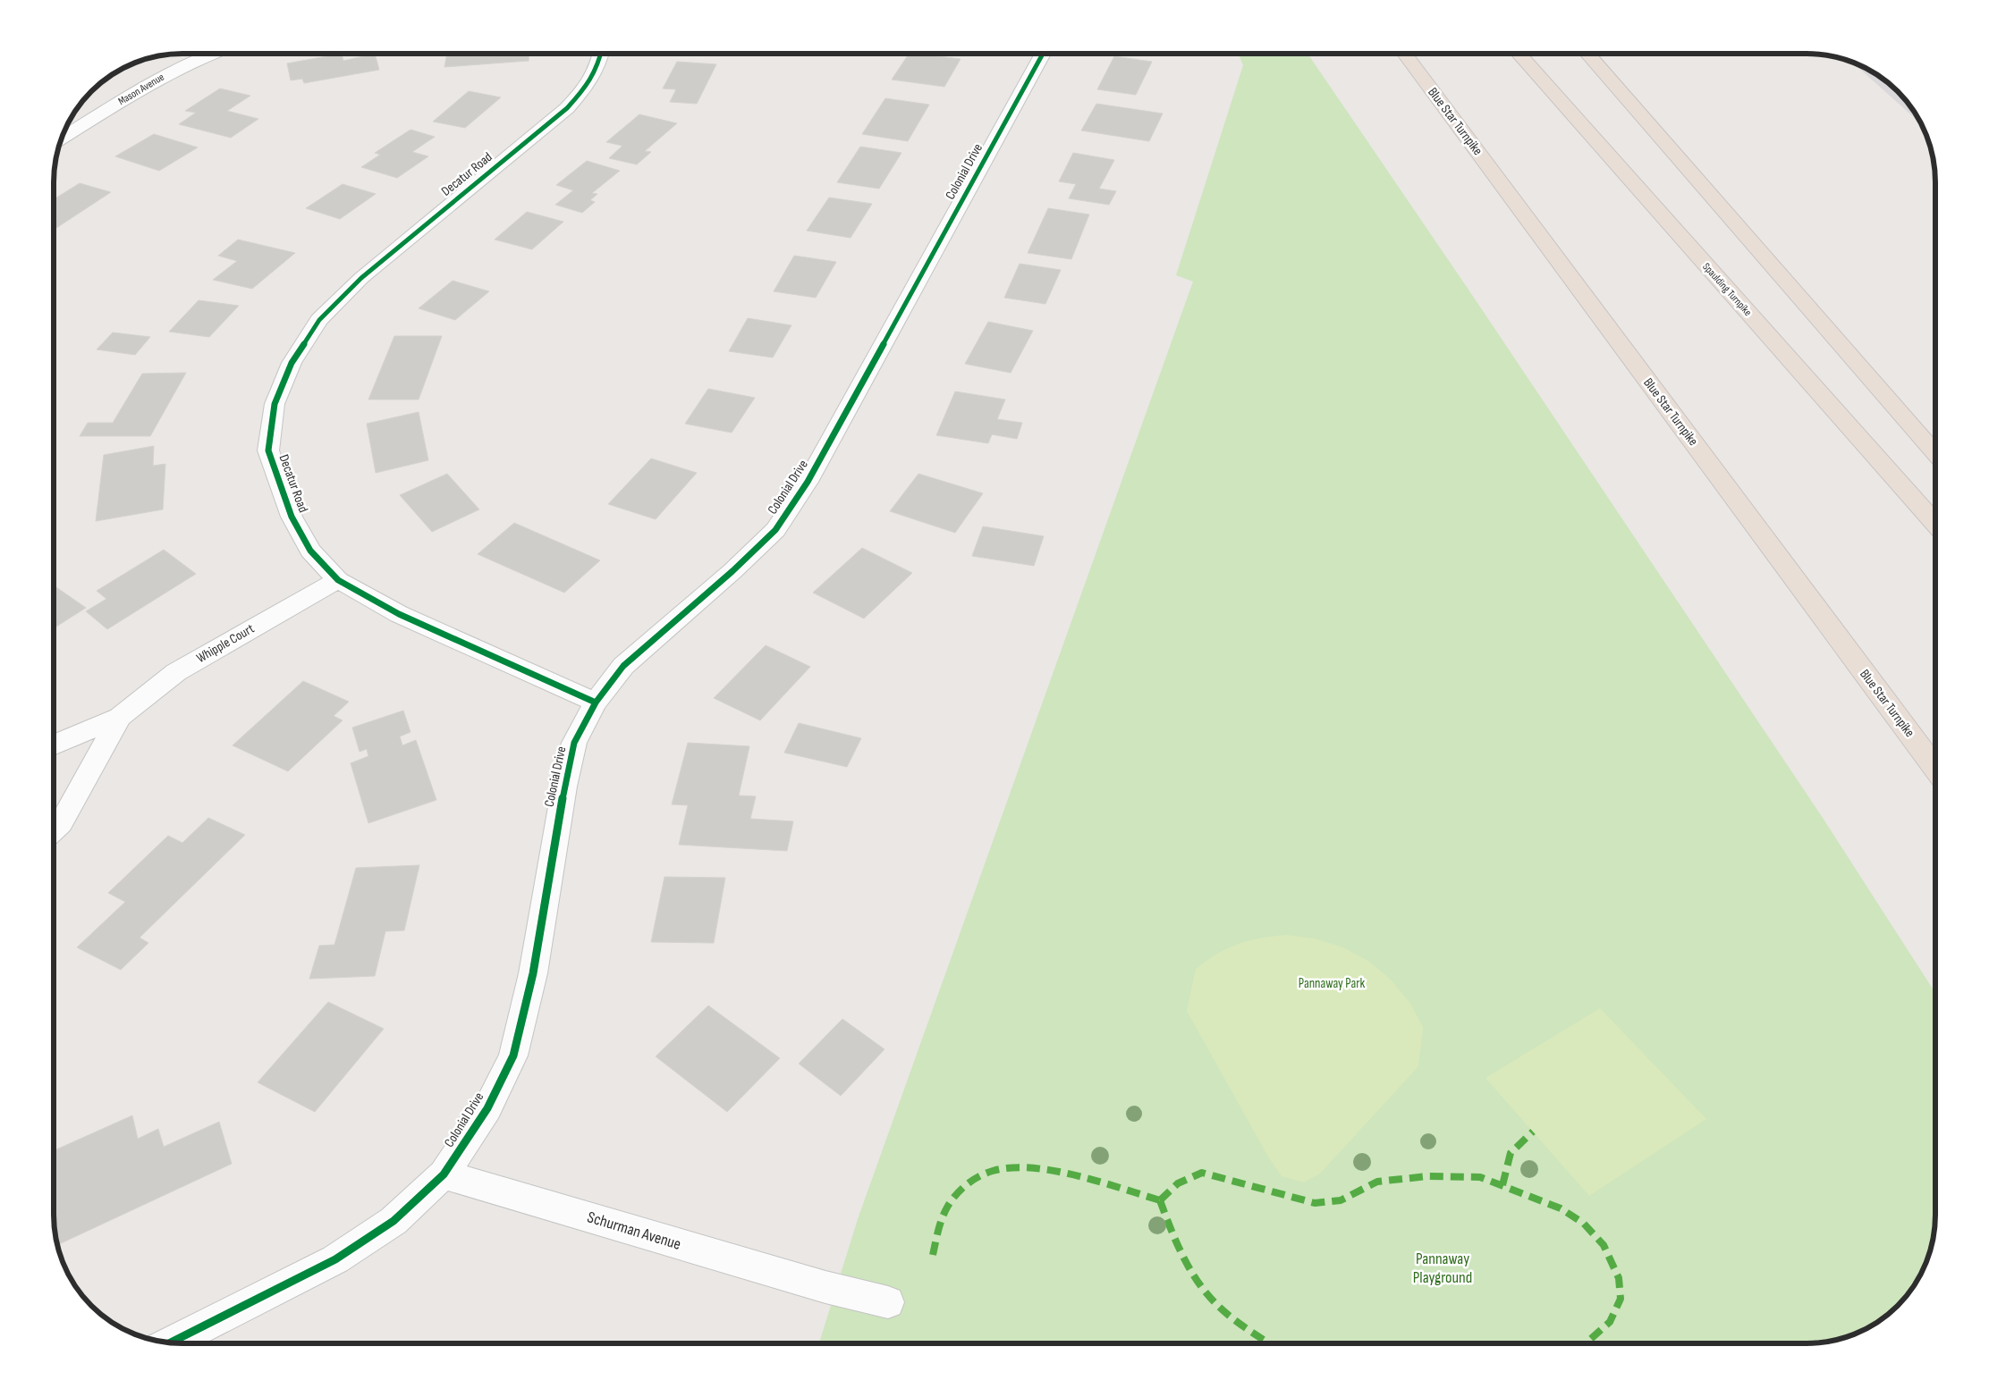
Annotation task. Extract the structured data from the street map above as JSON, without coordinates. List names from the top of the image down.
{
  "streets": {
    "highway": ["Blue Star Turnpike", "Spaulding Turnpike"],
    "street": [
      "Mason Avenue",
      "Colonial Drive",
      "Decatur Road",
      "Whipple Court",
      "Schurman Avenue"
    ]
  },
  "crossings": [
    ["Colonial Drive", "Decatur Road"],
    ["Colonial Drive", "Schurman Avenue"],
    ["Decatur Road", "Whipple Court"]
  ],
  "parks": ["Pannaway Park", "Pannaway Playground"]
}
